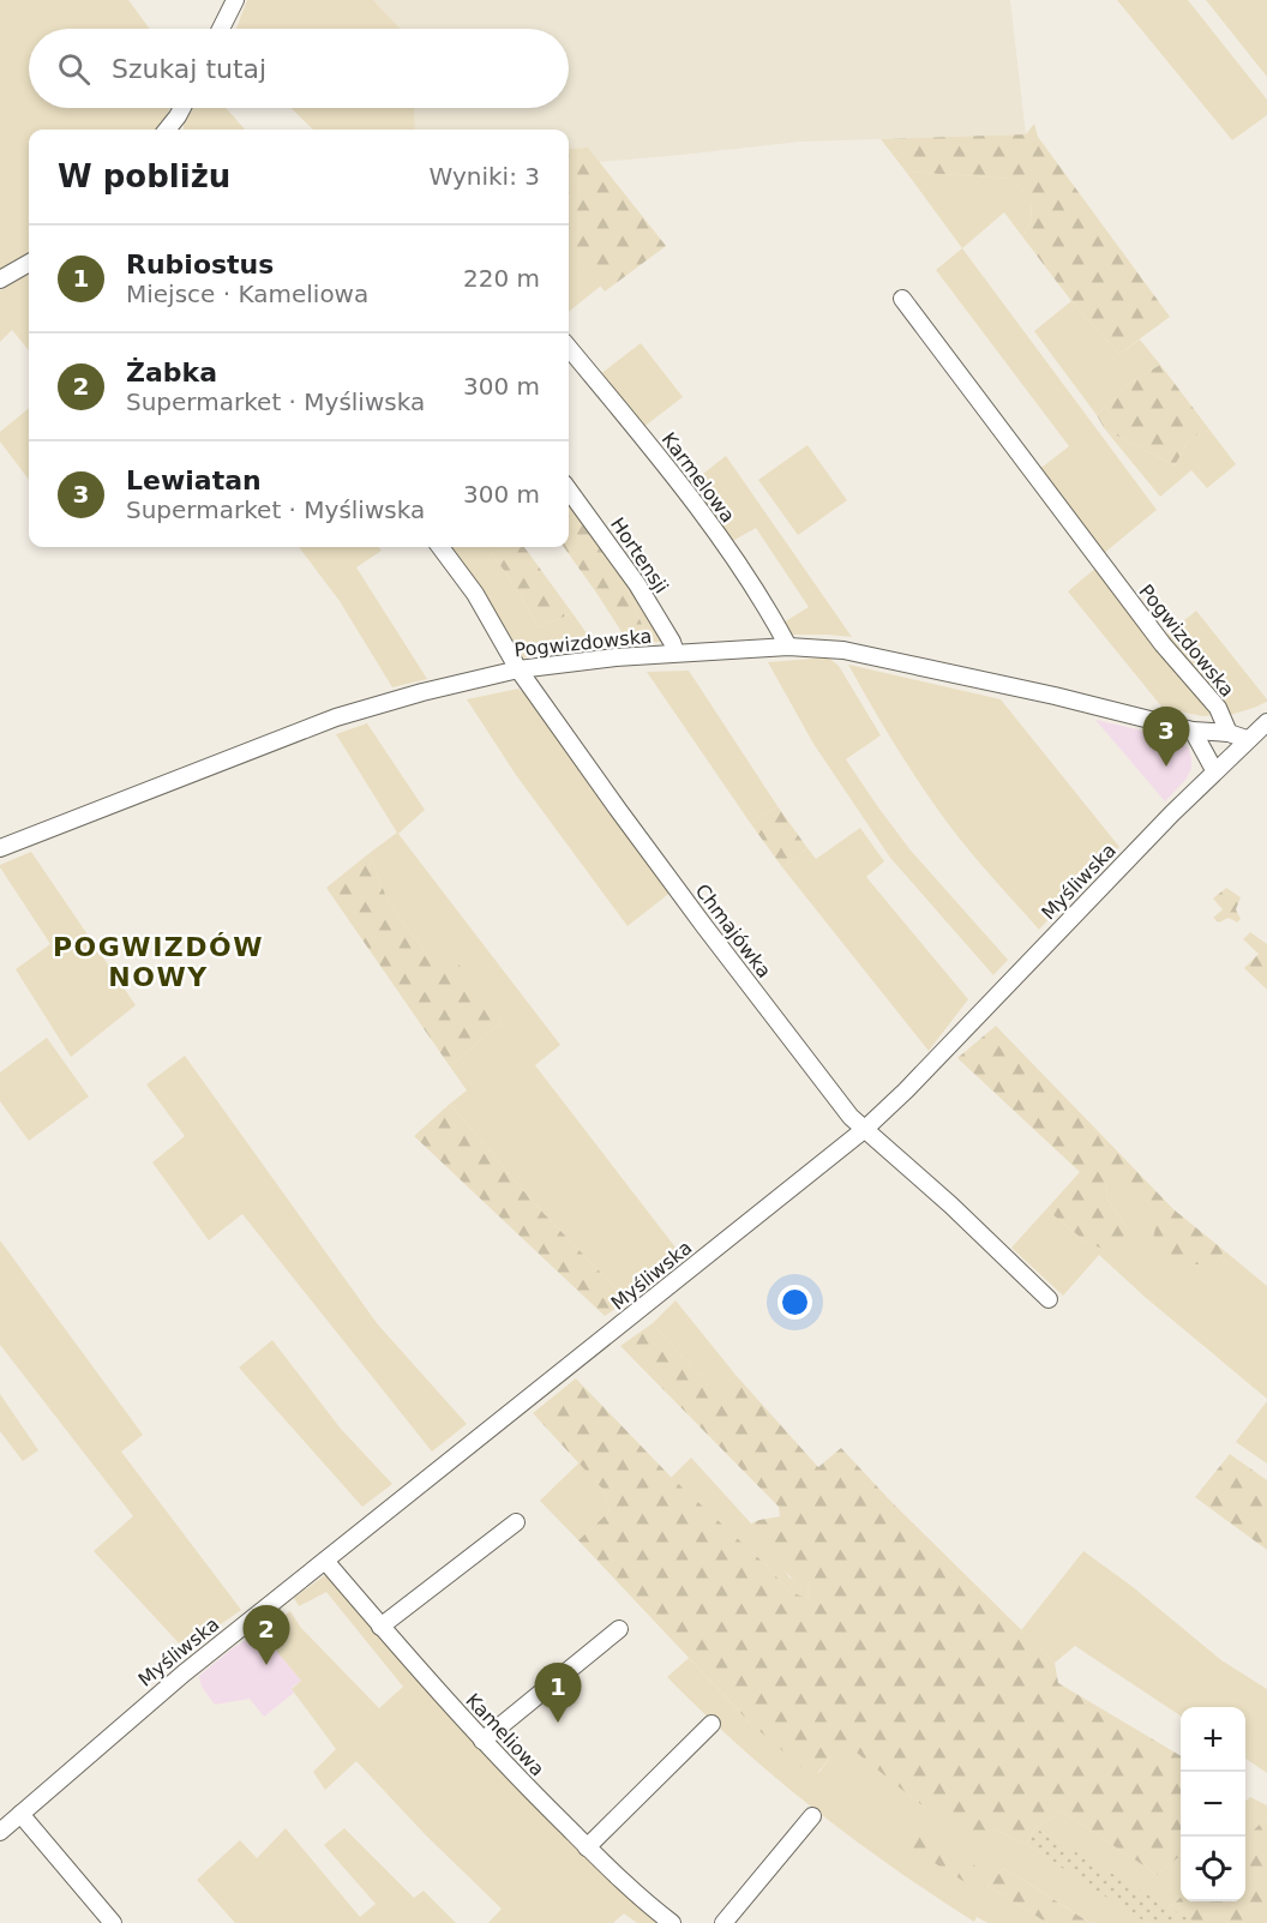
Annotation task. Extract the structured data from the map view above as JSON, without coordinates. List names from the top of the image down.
{
  "streets": {
    "street": [
      "Karmelowa",
      "Hortensji",
      "Pogwizdowska",
      "Myśliwska",
      "Chmajówka",
      "Kameliowa"
    ]
  },
  "crossings": [
    ["Karmelowa", "Pogwizdowska"],
    ["Hortensji", "Pogwizdowska"],
    ["Pogwizdowska", "Myśliwska"],
    ["Pogwizdowska", "Chmajówka"],
    ["Myśliwska", "Chmajówka"],
    ["Myśliwska", "Kameliowa"]
  ],
  "districts": ["POGWIZDÓW NOWY"],
  "page": {
    "search": "Szukaj tutaj",
    "heading": ["W pobliżu", "Wyniki: 3"],
    "list": [
      {
        "mark": "1",
        "name": "Rubiostus",
        "note": "Miejsce · Kameliowa",
        "value": "220 m"
      },
      {
        "mark": "2",
        "name": "Żabka",
        "note": "Supermarket · Myśliwska",
        "value": "300 m"
      },
      {
        "mark": "3",
        "name": "Lewiatan",
        "note": "Supermarket · Myśliwska",
        "value": "300 m"
      }
    ],
    "pins": ["3", "2", "1"],
    "map_buttons": ["+", "−"]
  }
}
